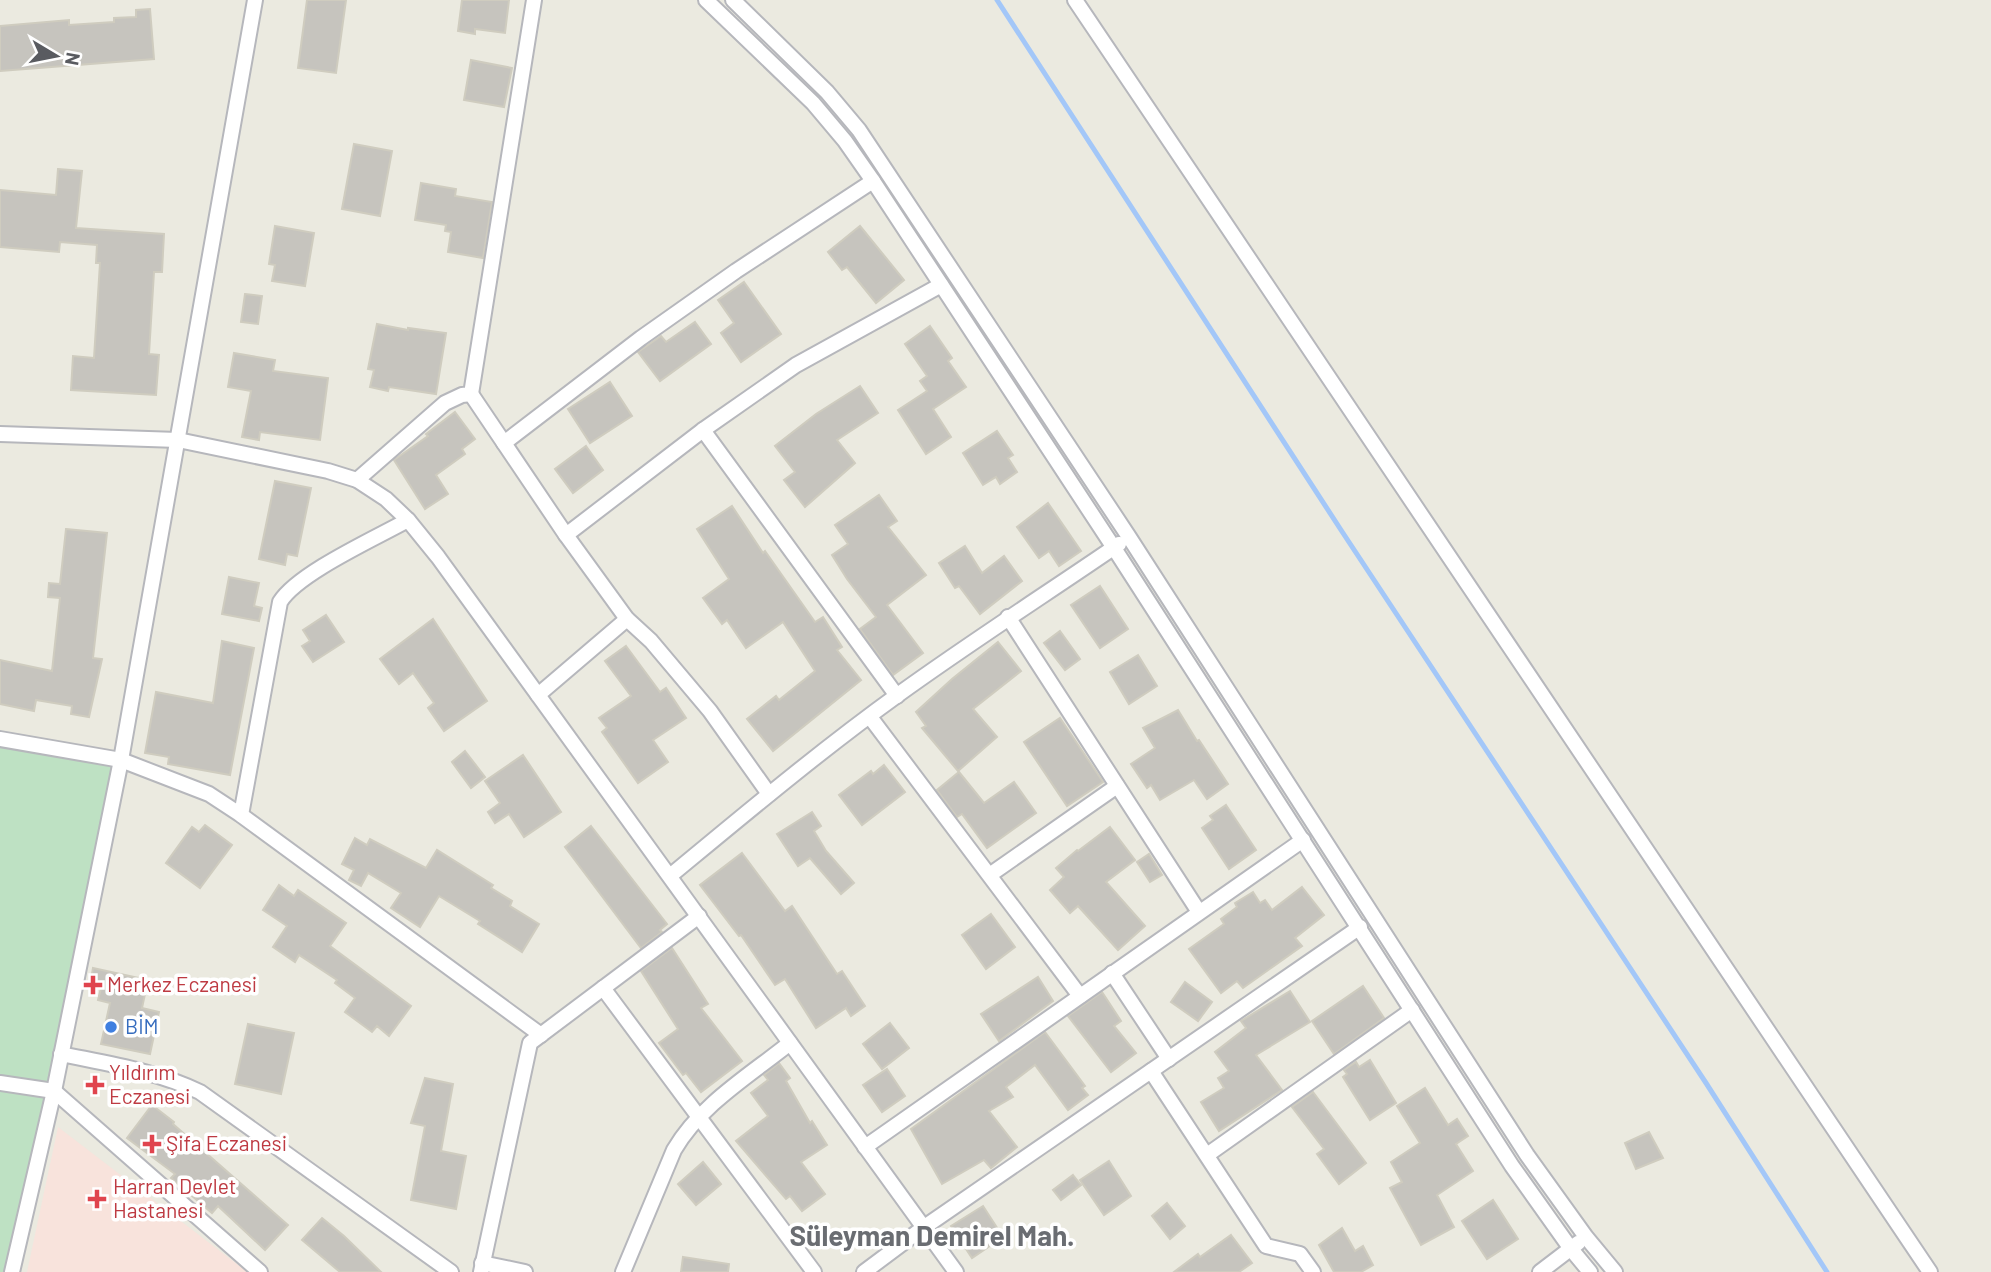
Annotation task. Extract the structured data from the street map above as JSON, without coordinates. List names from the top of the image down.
{
  "districts": ["Süleyman Demirel Mah."],
  "places": {
    "health": [
      "Merkez Eczanesi",
      "Yıldırım Eczanesi",
      "Şifa Eczanesi",
      "Harran Devlet Hastanesi"
    ],
    "other": ["BİM"]
  },
  "north": "right"
}
